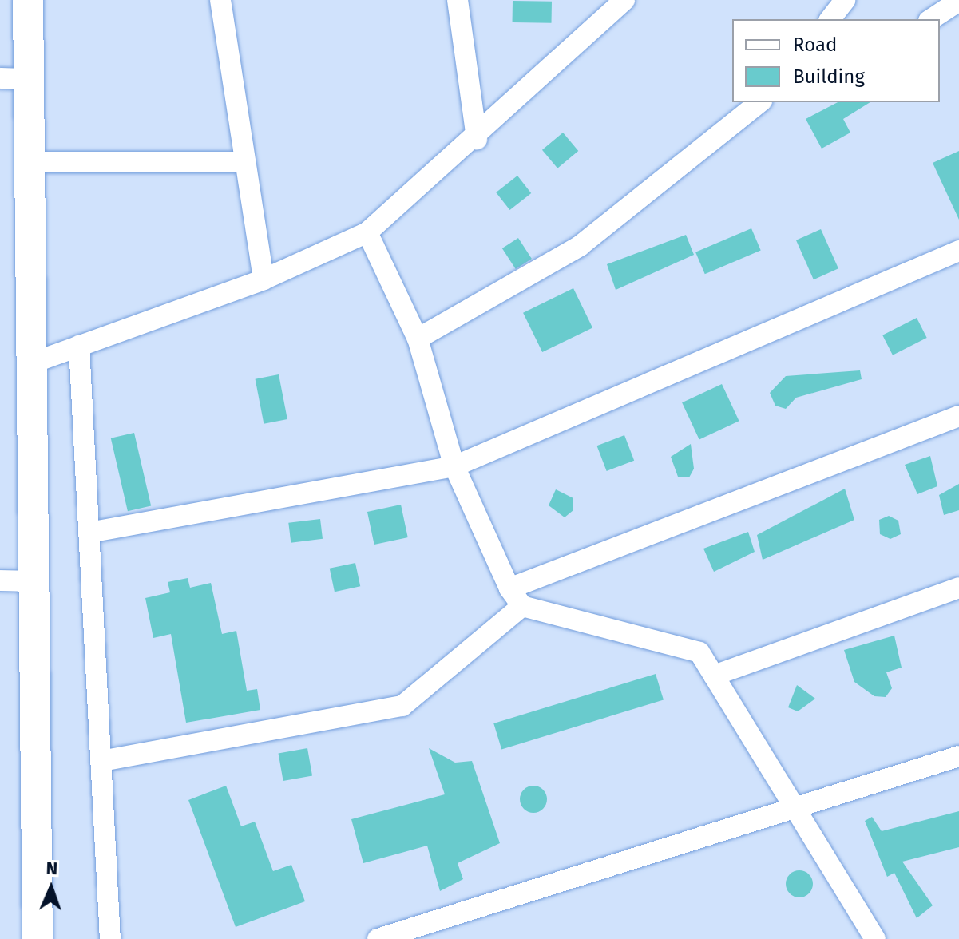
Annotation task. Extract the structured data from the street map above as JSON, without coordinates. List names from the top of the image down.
{
  "legend": ["Road", "Building"],
  "north": "top"
}
